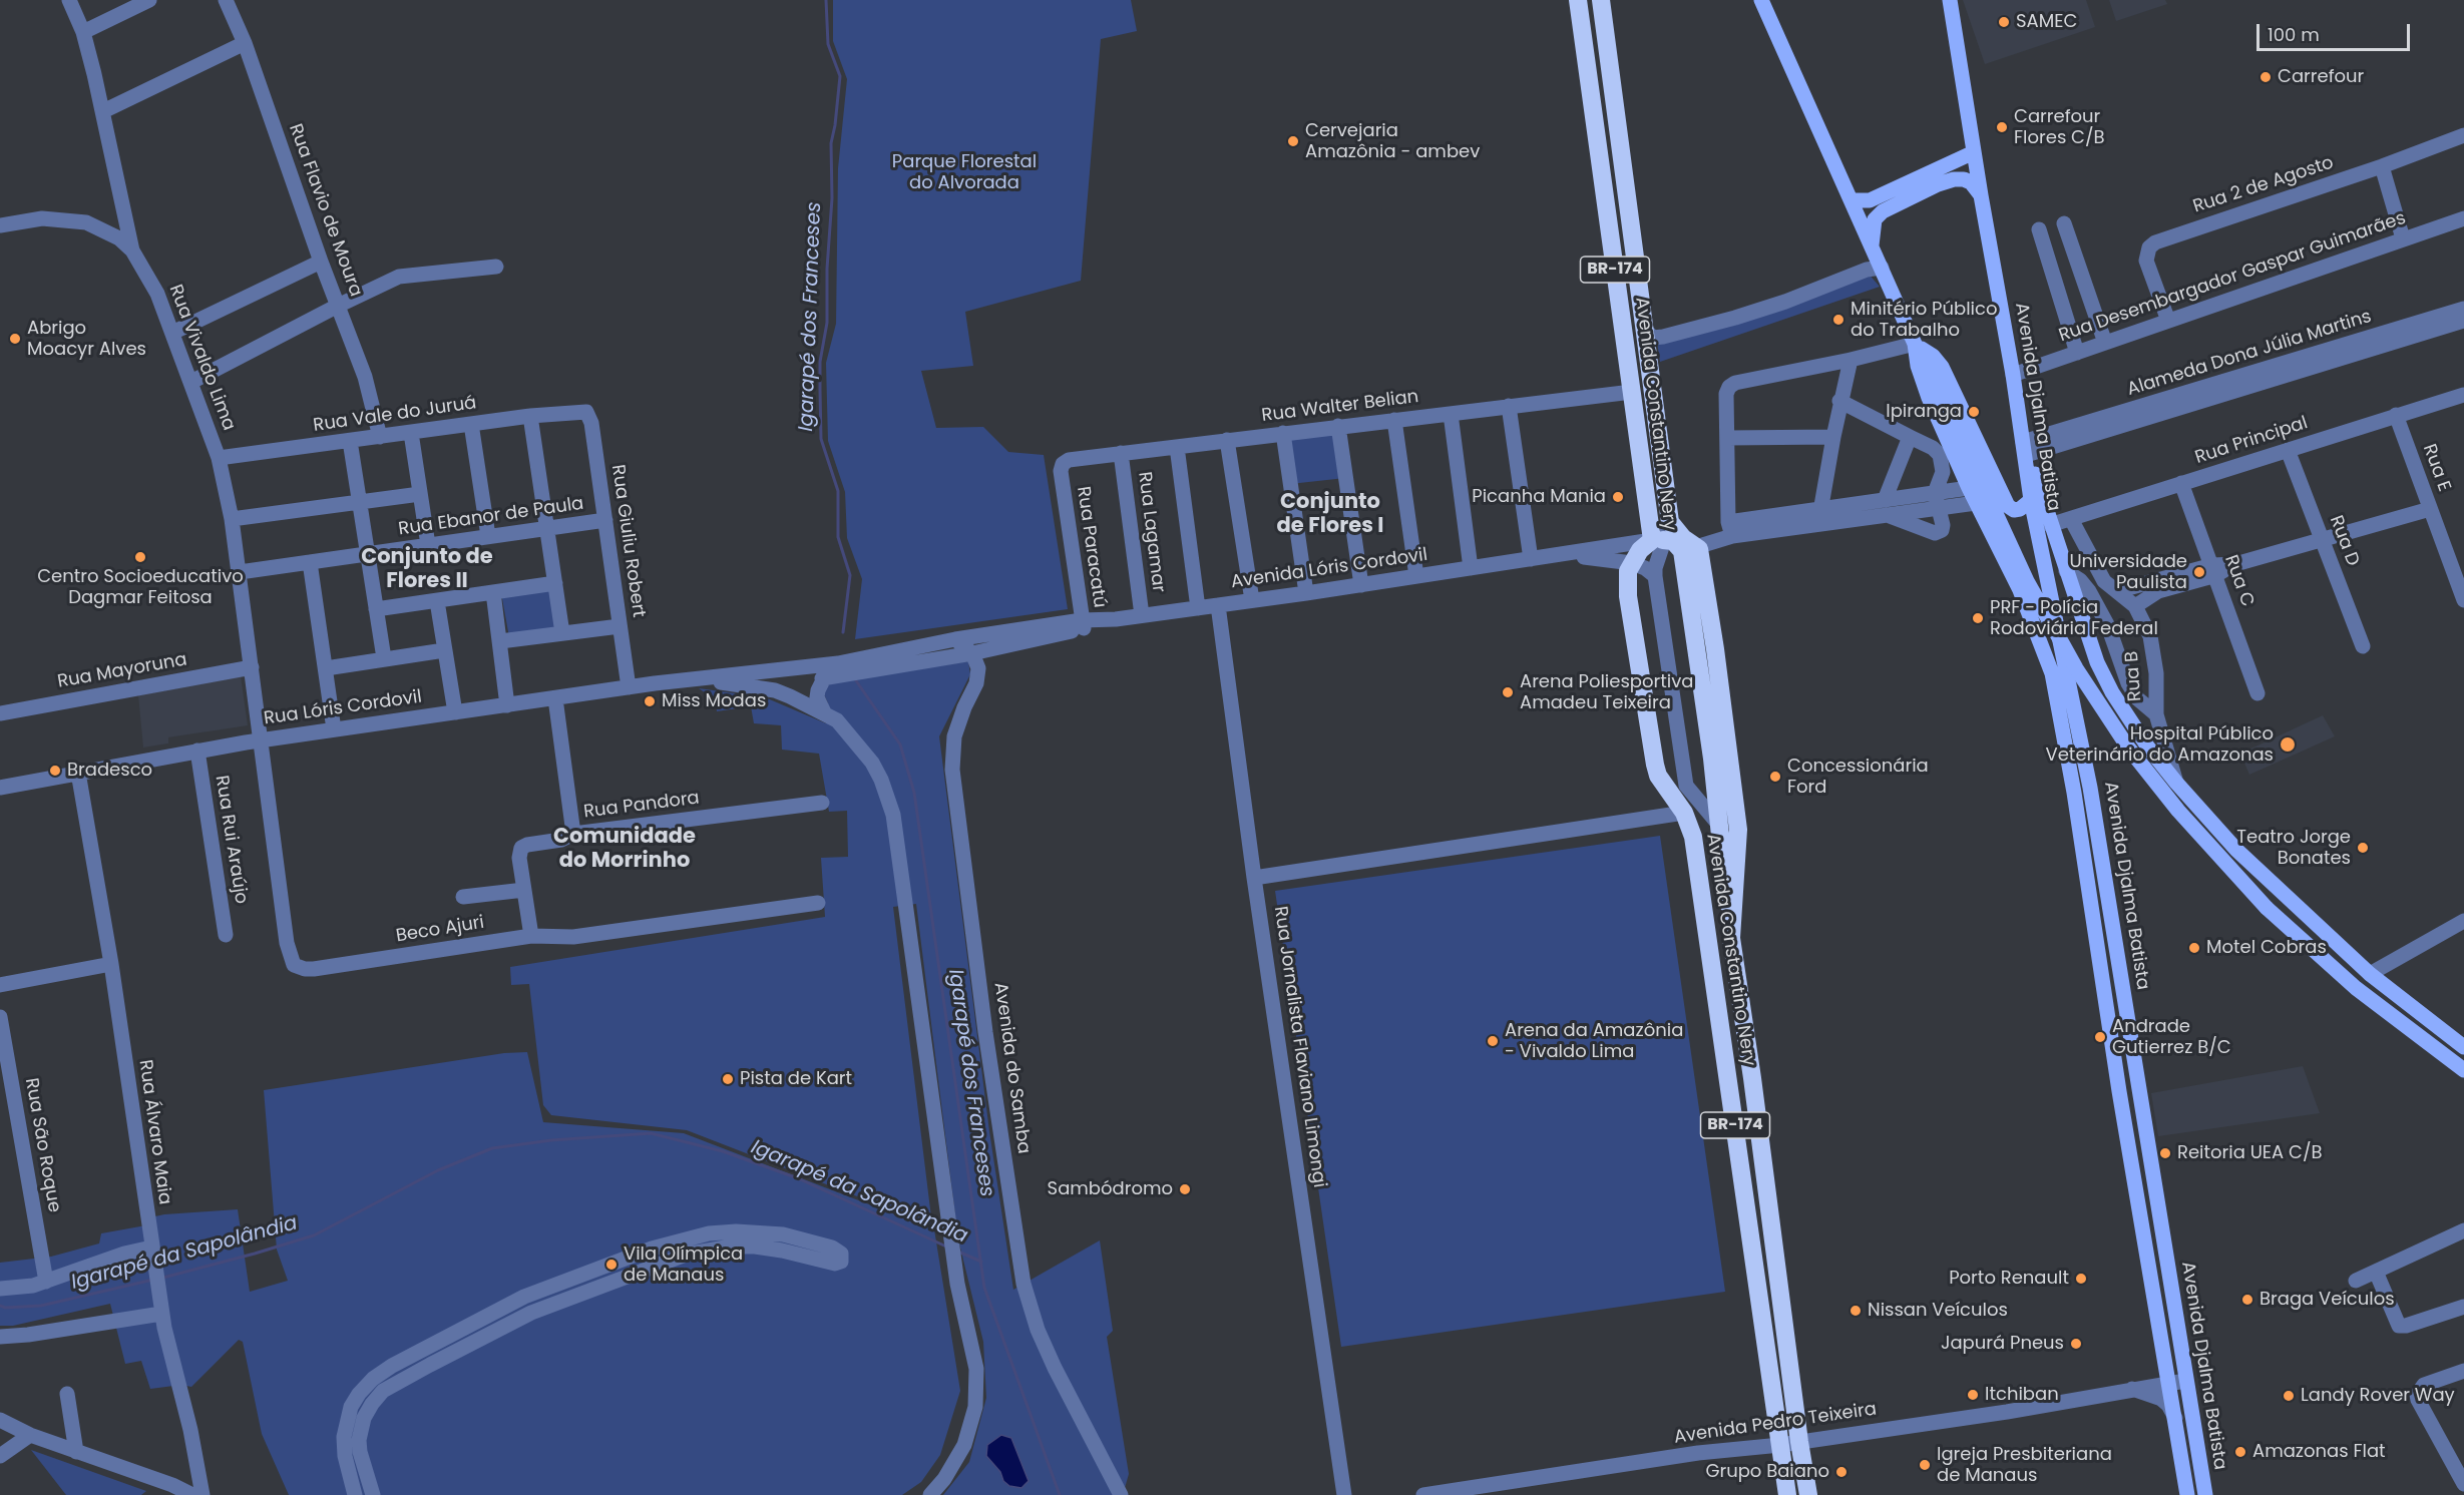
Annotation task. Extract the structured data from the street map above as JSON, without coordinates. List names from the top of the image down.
{
  "streets": {
    "highway": ["BR-174", "Avenida Constantino Nery"],
    "main road": ["Avenida Djalma Batista"],
    "street": [
      "Rua 2 de Agosto",
      "Rua Flavio de Moura",
      "Rua Desembargador Gaspar Guimarães",
      "Alameda Dona Júlia Martins",
      "Rua Vivaldo Lima",
      "Rua Walter Belian",
      "Rua Vale do Juruá",
      "Rua Principal",
      "Rua E",
      "Rua Ebanor de Paula",
      "Rua Lagamar",
      "Rua Giuliu Robert",
      "Rua D",
      "Rua Paracatú",
      "Avenida Lóris Cordovil",
      "Rua C",
      "Rua Mayoruna",
      "Rua B",
      "Rua Lóris Cordovil",
      "Rua Pandora",
      "Rua Rui Araújo",
      "Beco Ajuri",
      "Rua Jornalista Flaviano Limongi",
      "Avenida do Samba",
      "Rua Álvaro Maia",
      "Rua São Roque",
      "Avenida Pedro Teixeira"
    ]
  },
  "crossings": [
    ["Rua 2 de Agosto", "Rua Desembargador Gaspar Guimarães"],
    ["Rua Flavio de Moura", "Rua Vale do Juruá"],
    ["BR-174", "Avenida Constantino Nery"],
    ["BR-174", "Avenida Lóris Cordovil"],
    ["Rua Desembargador Gaspar Guimarães", "Avenida Djalma Batista"],
    ["Alameda Dona Júlia Martins", "Avenida Djalma Batista"],
    ["Rua Vivaldo Lima", "Rua Vale do Juruá"],
    ["Rua Vivaldo Lima", "Rua Ebanor de Paula"],
    ["Rua Vivaldo Lima", "Rua Mayoruna"],
    ["Rua Vivaldo Lima", "Rua Lóris Cordovil"],
    ["Rua Vivaldo Lima", "Beco Ajuri"],
    ["Rua Walter Belian", "Avenida Constantino Nery"],
    ["Rua Walter Belian", "Rua Lagamar"],
    ["Rua Walter Belian", "Rua Paracatú"],
    ["Avenida Djalma Batista", "Avenida Pedro Teixeira"],
    ["Avenida Constantino Nery", "Avenida Lóris Cordovil"],
    ["Avenida Constantino Nery", "Avenida Pedro Teixeira"],
    ["Rua Vale do Juruá", "Rua Giuliu Robert"],
    ["Rua Principal", "Rua E"],
    ["Rua Principal", "Rua D"],
    ["Rua Principal", "Rua C"],
    ["Rua Principal", "Rua B"],
    ["Rua Ebanor de Paula", "Rua Giuliu Robert"],
    ["Rua Lagamar", "Avenida Lóris Cordovil"],
    ["Rua Giuliu Robert", "Rua Lóris Cordovil"],
    ["Rua Paracatú", "Avenida Lóris Cordovil"],
    ["Avenida Lóris Cordovil", "Rua Lóris Cordovil"],
    ["Avenida Lóris Cordovil", "Rua Jornalista Flaviano Limongi"],
    ["Avenida Lóris Cordovil", "Avenida do Samba"],
    ["Rua Lóris Cordovil", "Rua Rui Araújo"],
    ["Rua Lóris Cordovil", "Beco Ajuri"],
    ["Rua Lóris Cordovil", "Rua Álvaro Maia"],
    ["Rua Pandora", "Beco Ajuri"]
  ],
  "districts": ["Conjunto de Flores I", "Conjunto de Flores II", "Comunidade do Morrinho"],
  "water": ["Igarapé dos Franceses", "Igarapé da Sapolândia"],
  "parks": ["Parque Florestal do Alvorada"],
  "places": [
    "SAMEC",
    "Carrefour",
    "Carrefour Flores C/B",
    "Cervejaria Amazônia - ambev",
    "Minitério Público do Trabalho",
    "Abrigo Moacyr Alves",
    "Ipiranga",
    "Picanha Mania",
    "Centro Socioeducativo Dagmar Feitosa",
    "Universidade Paulista",
    "PRF - Polícia Rodoviária Federal",
    "Arena Poliesportiva Amadeu Teixeira",
    "Miss Modas",
    "Hospital Público Veterinário do Amazonas",
    "Bradesco",
    "Concessionária Ford",
    "Teatro Jorge Bonates",
    "Motel Cobras",
    "Andrade Gutierrez B/C",
    "Arena da Amazônia - Vivaldo Lima",
    "Pista de Kart",
    "Reitoria UEA C/B",
    "Sambódromo",
    "Vila Olímpica de Manaus",
    "Porto Renault",
    "Braga Veículos",
    "Nissan Veículos",
    "Japurá Pneus",
    "Itchiban",
    "Landy Rover Way",
    "Amazonas Flat",
    "Igreja Presbiteriana de Manaus",
    "Grupo Baiano"
  ],
  "scale_bar": "100 m"
}
